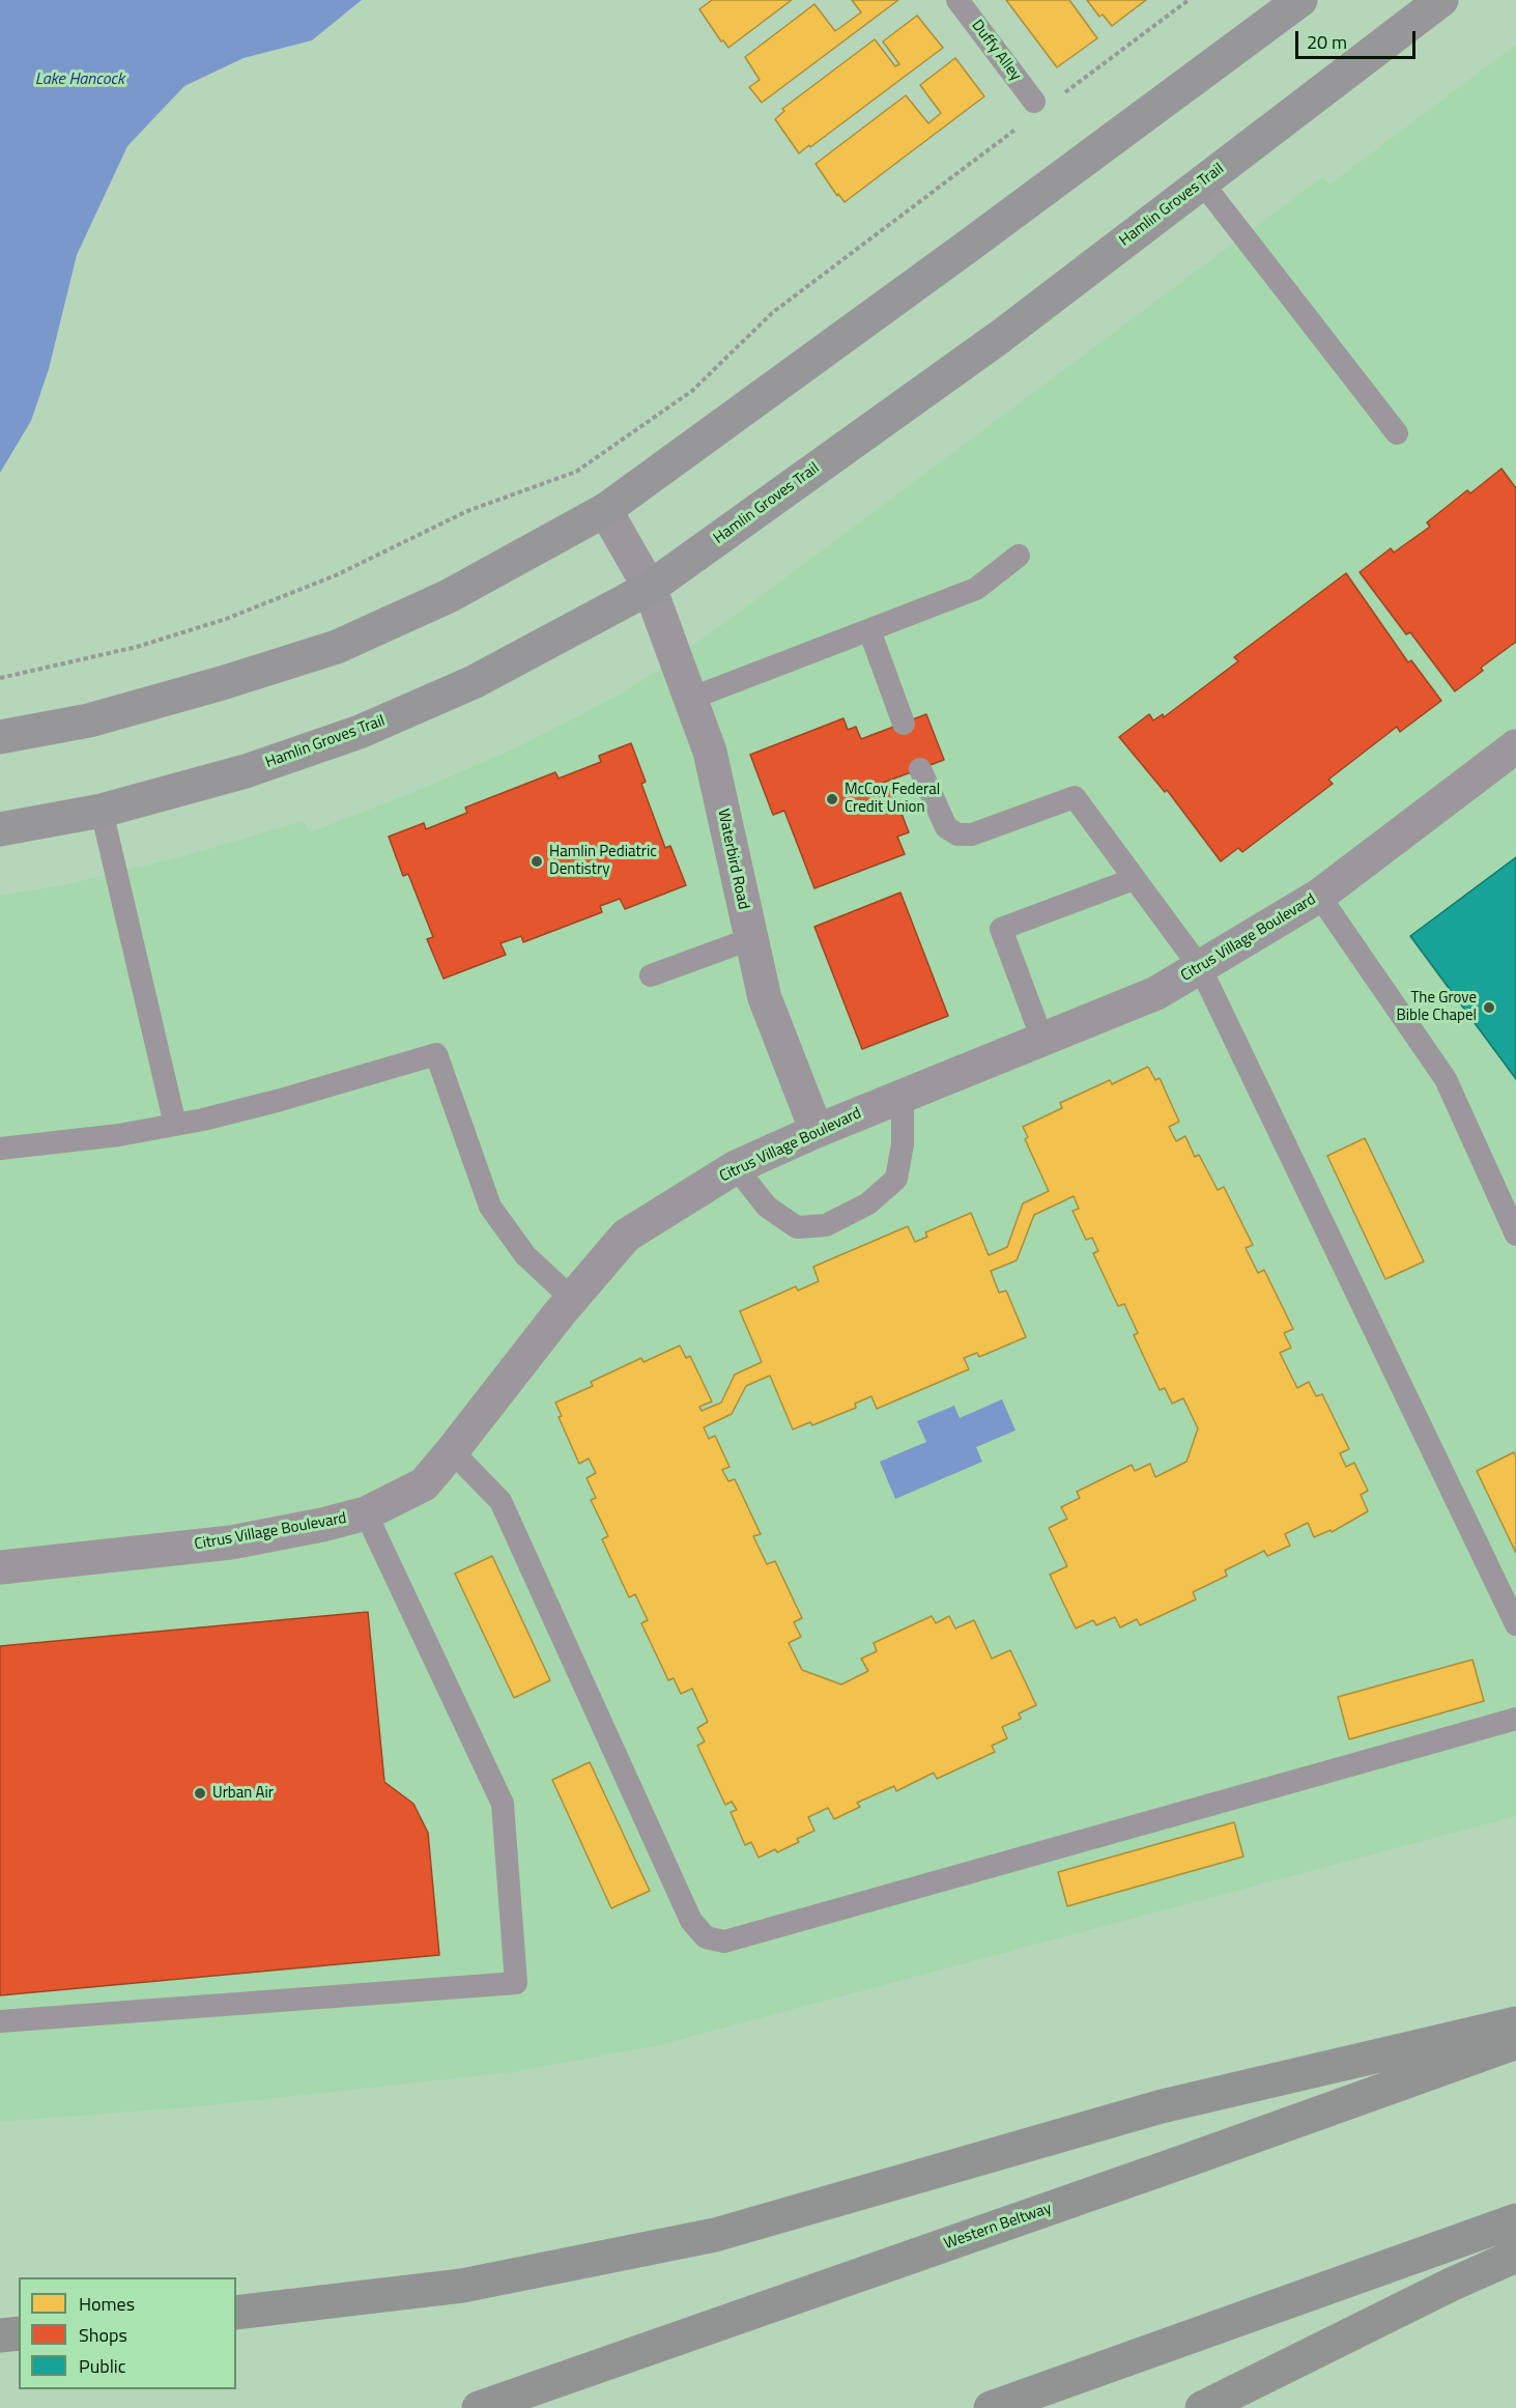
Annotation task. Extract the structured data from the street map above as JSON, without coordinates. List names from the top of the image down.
{
  "streets": {
    "highway": ["Western Beltway"],
    "main road": ["Hamlin Groves Trail"],
    "street": ["Waterbird Road", "Citrus Village Boulevard"],
    "lane": ["Duffy Alley"]
  },
  "crossings": [
    ["Hamlin Groves Trail", "Waterbird Road"],
    ["Waterbird Road", "Citrus Village Boulevard"]
  ],
  "water": ["Lake Hancock"],
  "places": [
    "McCoy Federal Credit Union",
    "Hamlin Pediatric Dentistry",
    "The Grove Bible Chapel",
    "Urban Air"
  ],
  "legend": ["Homes", "Shops", "Public"],
  "scale_bar": "20 m"
}
